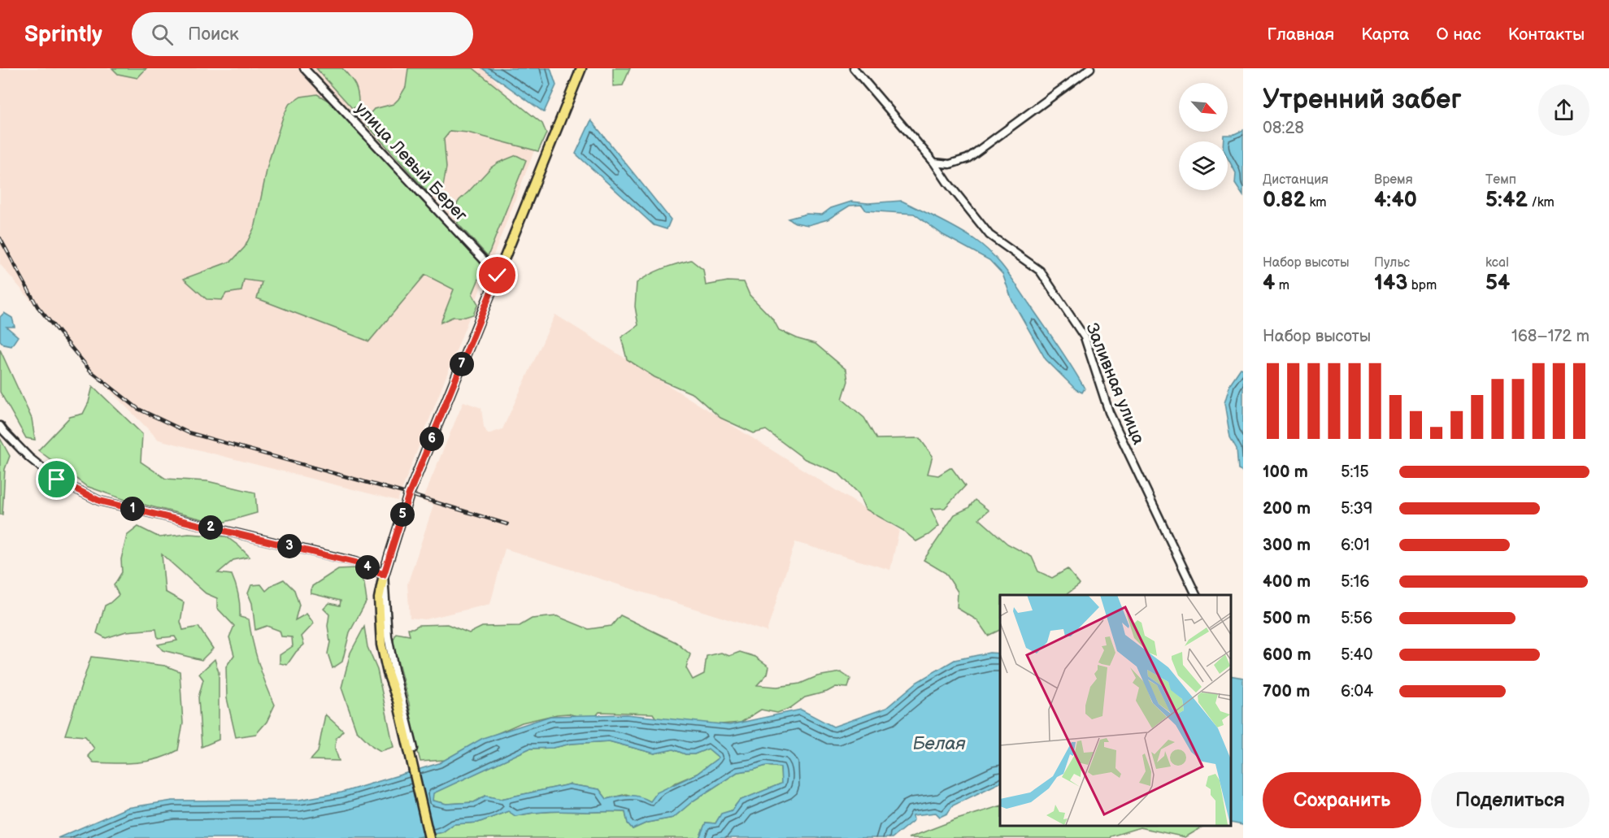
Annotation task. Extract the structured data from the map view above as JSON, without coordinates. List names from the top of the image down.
{
  "streets": {
    "street": ["улица Левый Берег", "Заливная улица"]
  },
  "water": ["Белая"],
  "north": "bottom right",
  "page": {
    "header": "Sprintly",
    "search": "Поиск",
    "nav": [
      "Главная",
      "Карта",
      "О нас",
      "Контакты"
    ],
    "heading": ["Утренний забег", "08:28"],
    "stats": [
      ["Дистанция", "0.82 km"],
      ["Время", "4:40"],
      ["Темп", "5:42 /km"],
      ["Набор высоты", "4 m"],
      ["Пульс", "143 bpm"],
      ["kcal", "54"]
    ],
    "chart": ["Набор высоты", "168–172 m"],
    "pins": [
      "7",
      "6",
      "1",
      "5",
      "2",
      "3",
      "4"
    ],
    "list": [
      {
        "name": "100 m",
        "note": "5:15"
      },
      {
        "name": "200 m",
        "note": "5:39"
      },
      {
        "name": "300 m",
        "note": "6:01"
      },
      {
        "name": "400 m",
        "note": "5:16"
      },
      {
        "name": "500 m",
        "note": "5:56"
      },
      {
        "name": "600 m",
        "note": "5:40"
      },
      {
        "name": "700 m",
        "note": "6:04"
      }
    ],
    "buttons": ["Сохранить", "Поделиться"]
  }
}
